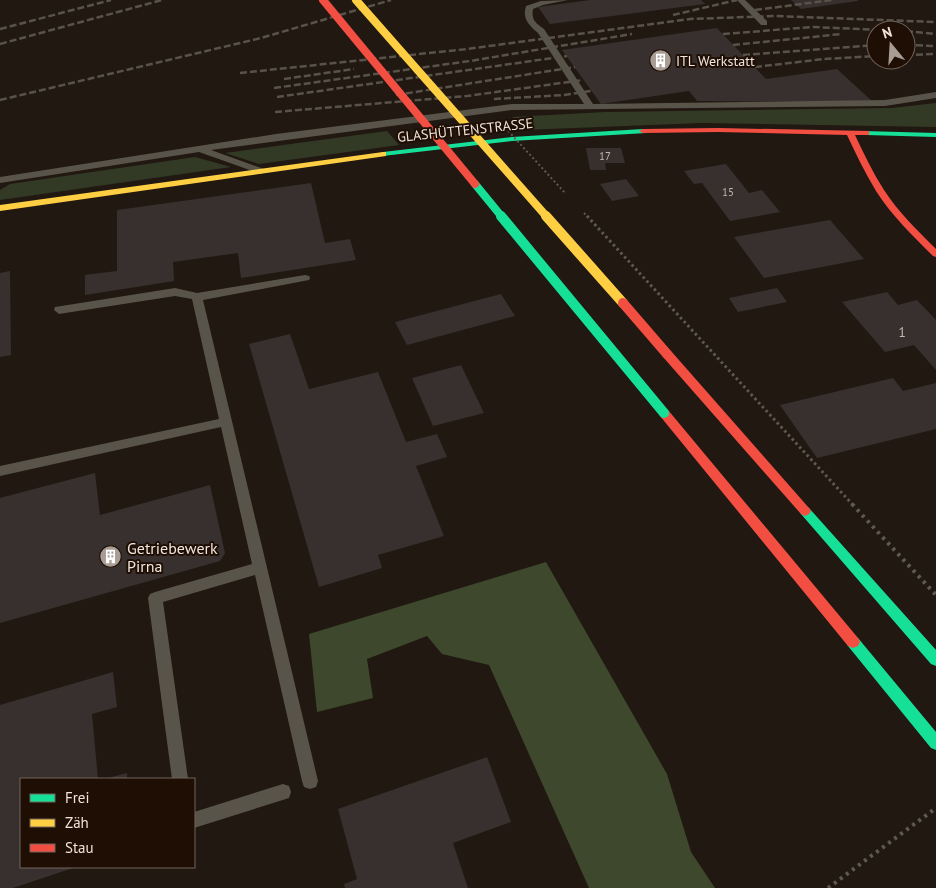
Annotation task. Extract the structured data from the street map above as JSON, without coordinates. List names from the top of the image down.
{
  "streets": {
    "main road": ["GLASHÜTTENSTRASSE"]
  },
  "places": {
    "building": ["ITL Werkstatt", "Getriebewerk Pirna"]
  },
  "house_numbers": ["17", "15", "1"],
  "legend": ["Frei", "Zäh", "Stau"],
  "north": "top"
}
